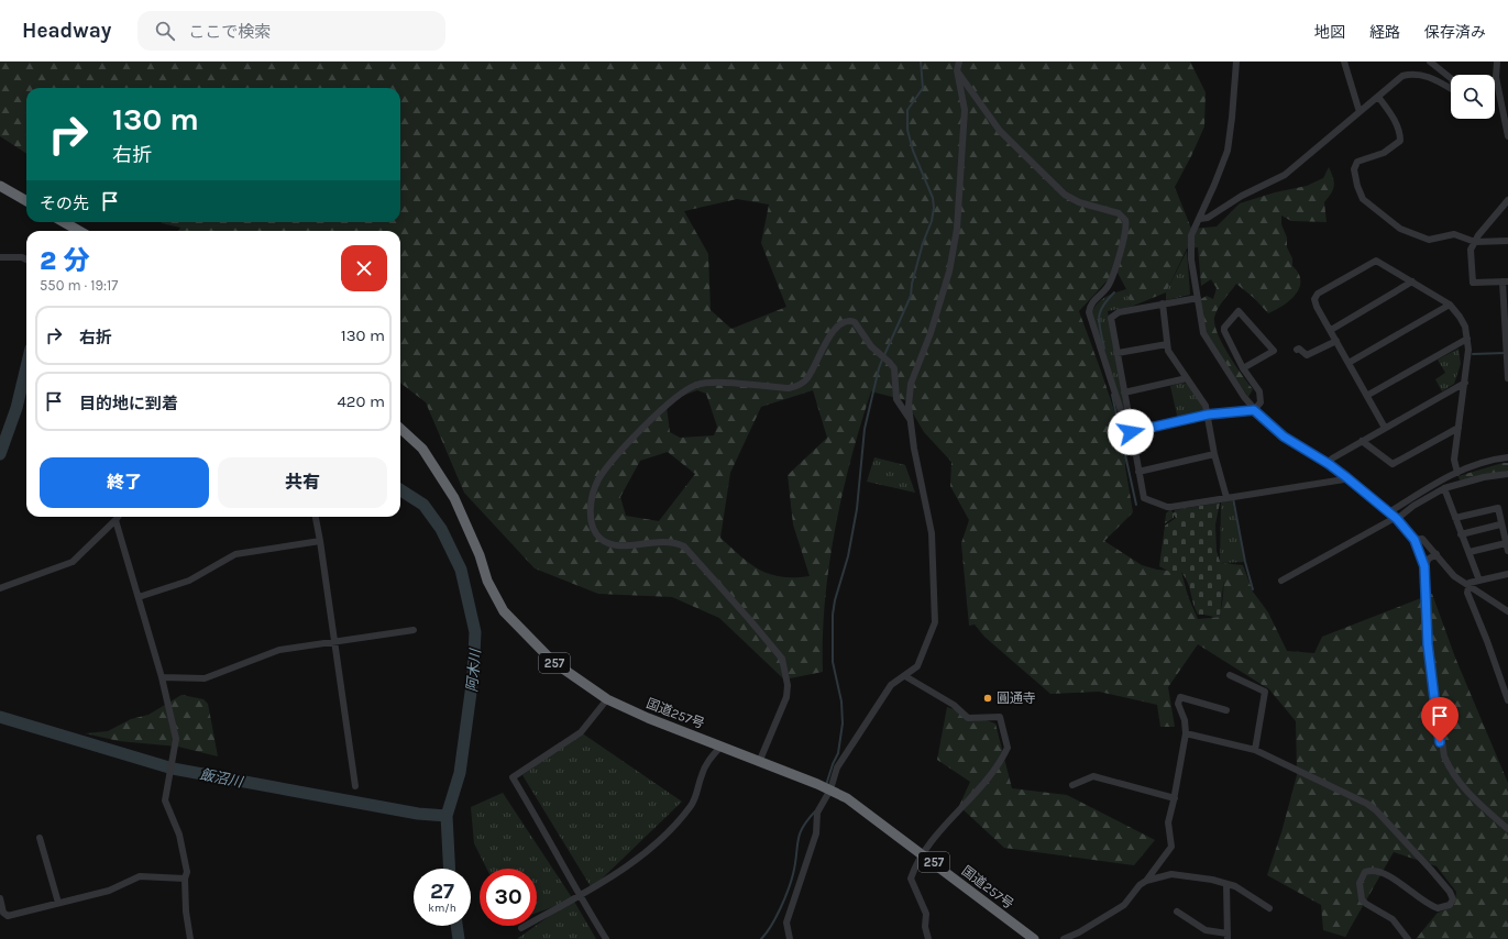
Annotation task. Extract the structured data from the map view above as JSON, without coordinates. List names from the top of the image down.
{
  "streets": {
    "highway": ["257", "国道257号"]
  },
  "water": ["阿木川", "飯沼川"],
  "places": ["圓通寺"],
  "page": {
    "header": "Headway",
    "search": "ここで検索",
    "nav": ["地図", "経路", "保存済み"],
    "turn": ["130 m", "右折"],
    "then": "その先",
    "heading": ["2 分", "550 m · 19:17"],
    "list": [
      {
        "name": "右折",
        "value": "130 m"
      },
      {
        "name": "目的地に到着",
        "value": "420 m"
      }
    ],
    "buttons": ["終了", "共有"],
    "speed": "27 km/h",
    "limit": "30"
  }
}
